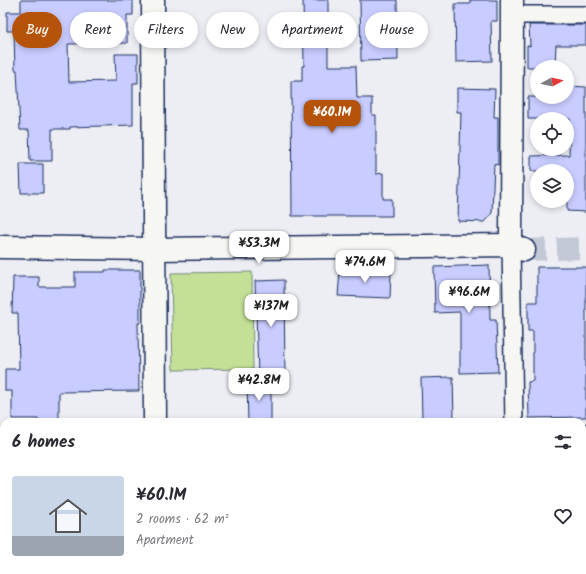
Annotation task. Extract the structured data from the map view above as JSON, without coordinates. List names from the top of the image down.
{
  "north": "right",
  "page": {
    "chip": [
      "Buy",
      "Rent",
      "Filters",
      "New",
      "Apartment",
      "House"
    ],
    "price": [
      "¥60.1M",
      "¥53.3M",
      "¥74.6M",
      "¥96.6M",
      "¥137M",
      "¥42.8M"
    ],
    "heading": "6 homes",
    "list": [
      {
        "name": "¥60.1M",
        "note": "2 rooms · 62 m² · Apartment"
      }
    ]
  }
}
